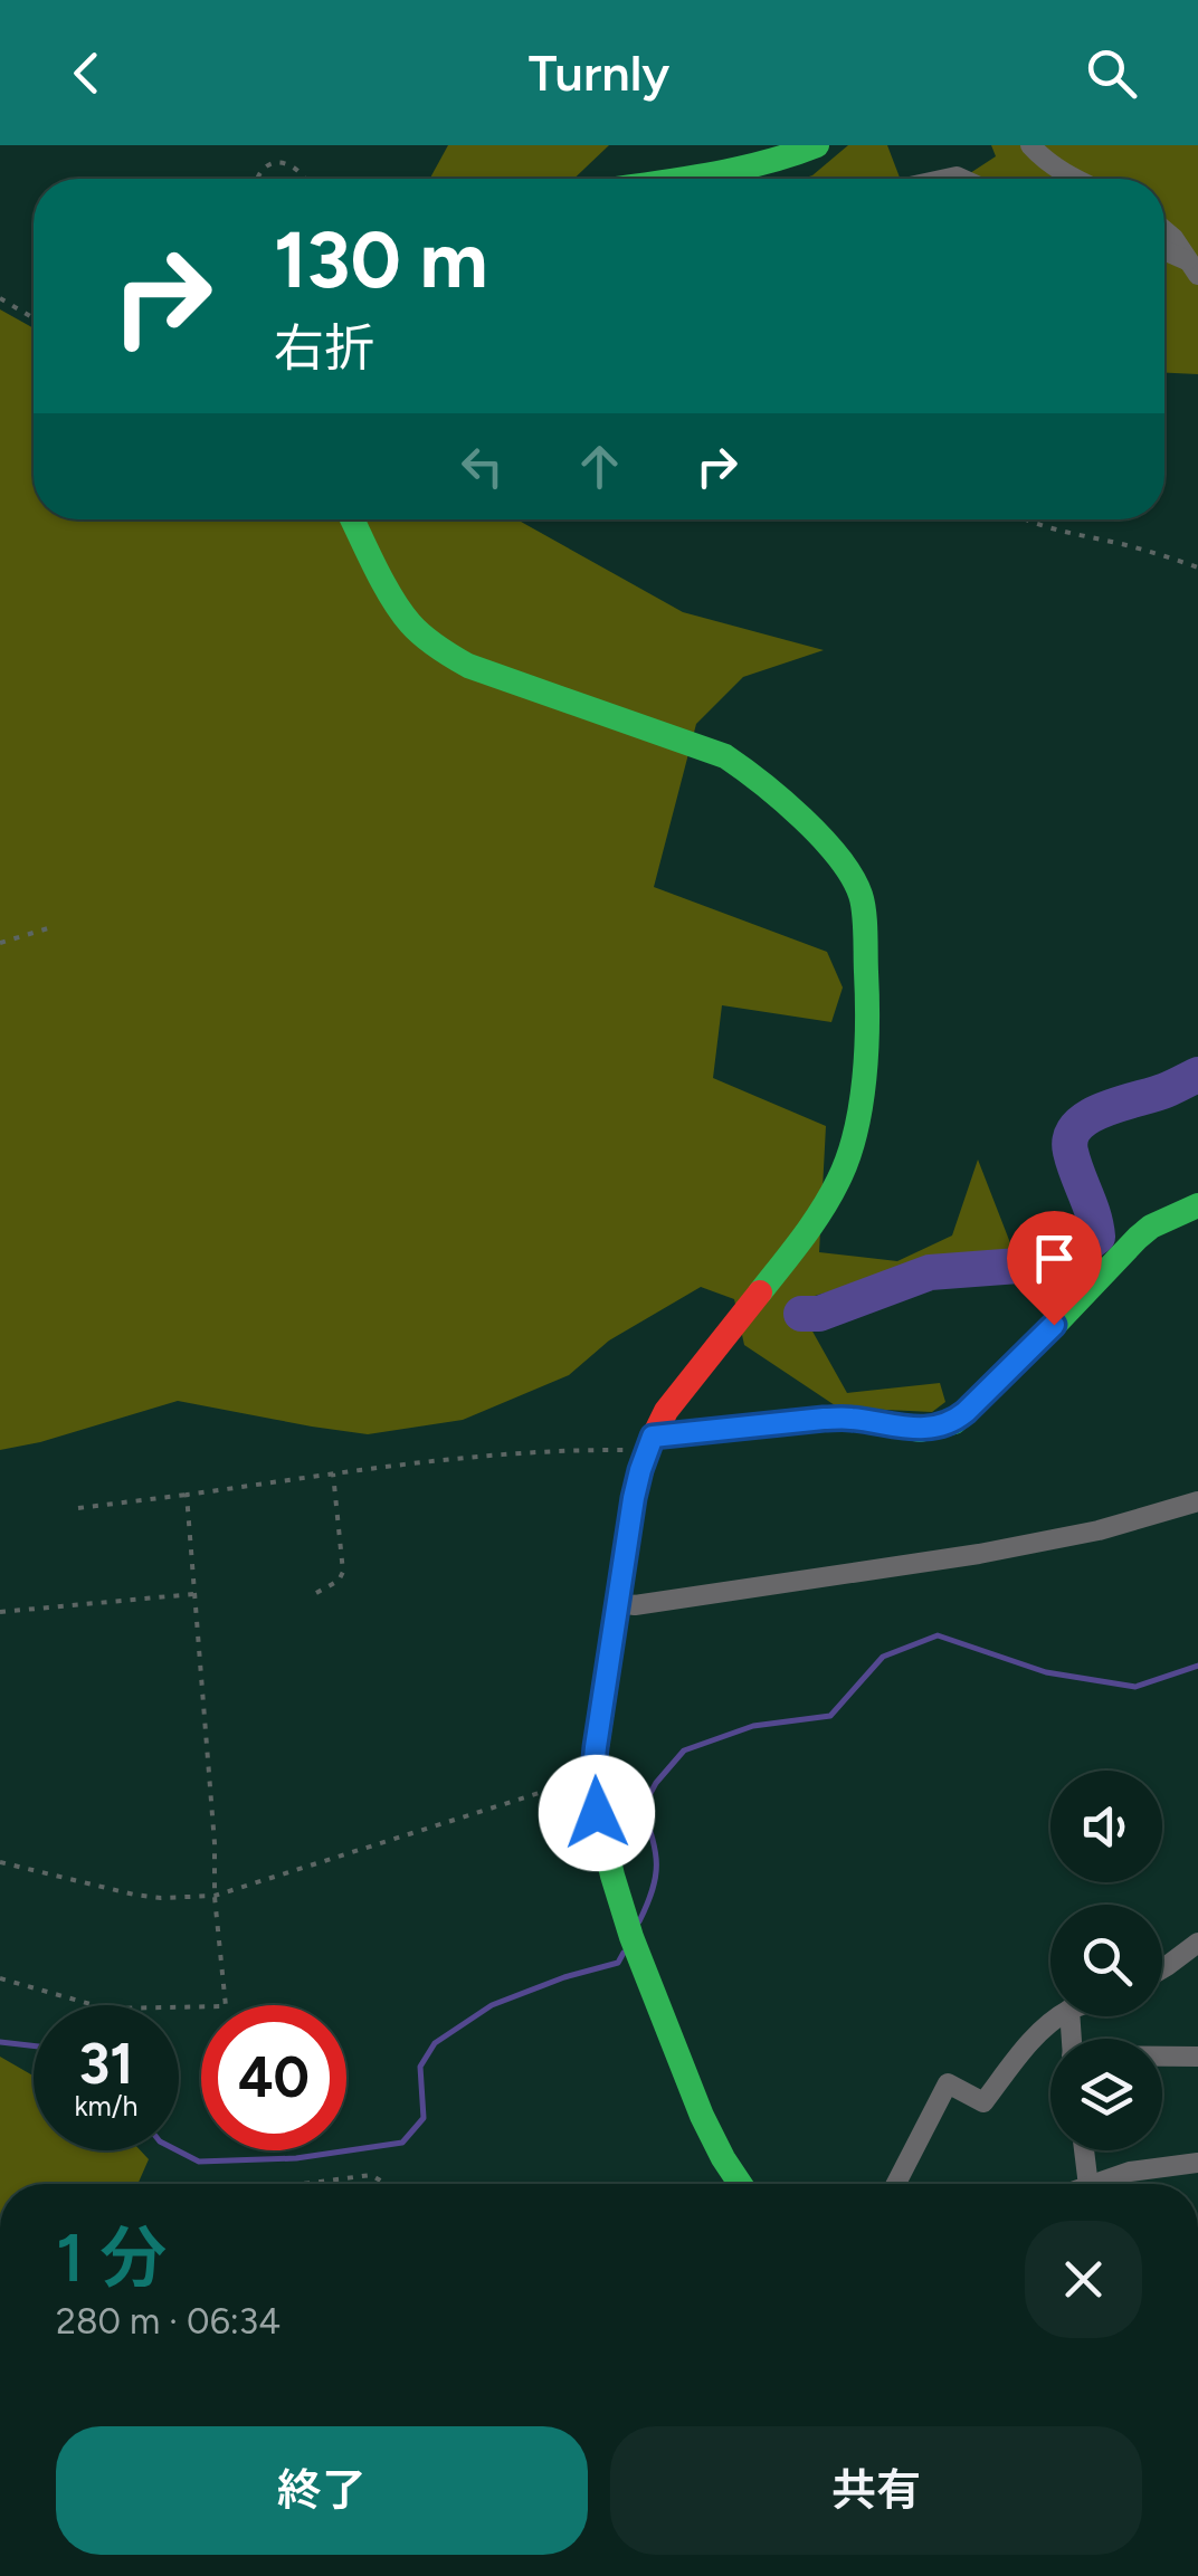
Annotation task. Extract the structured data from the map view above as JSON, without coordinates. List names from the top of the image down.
{
  "page": {
    "header": "Turnly",
    "turn": ["130 m", "右折"],
    "speed": "31 km/h",
    "limit": "40",
    "heading": ["1 分", "280 m · 06:34"],
    "buttons": ["終了", "共有"]
  }
}
